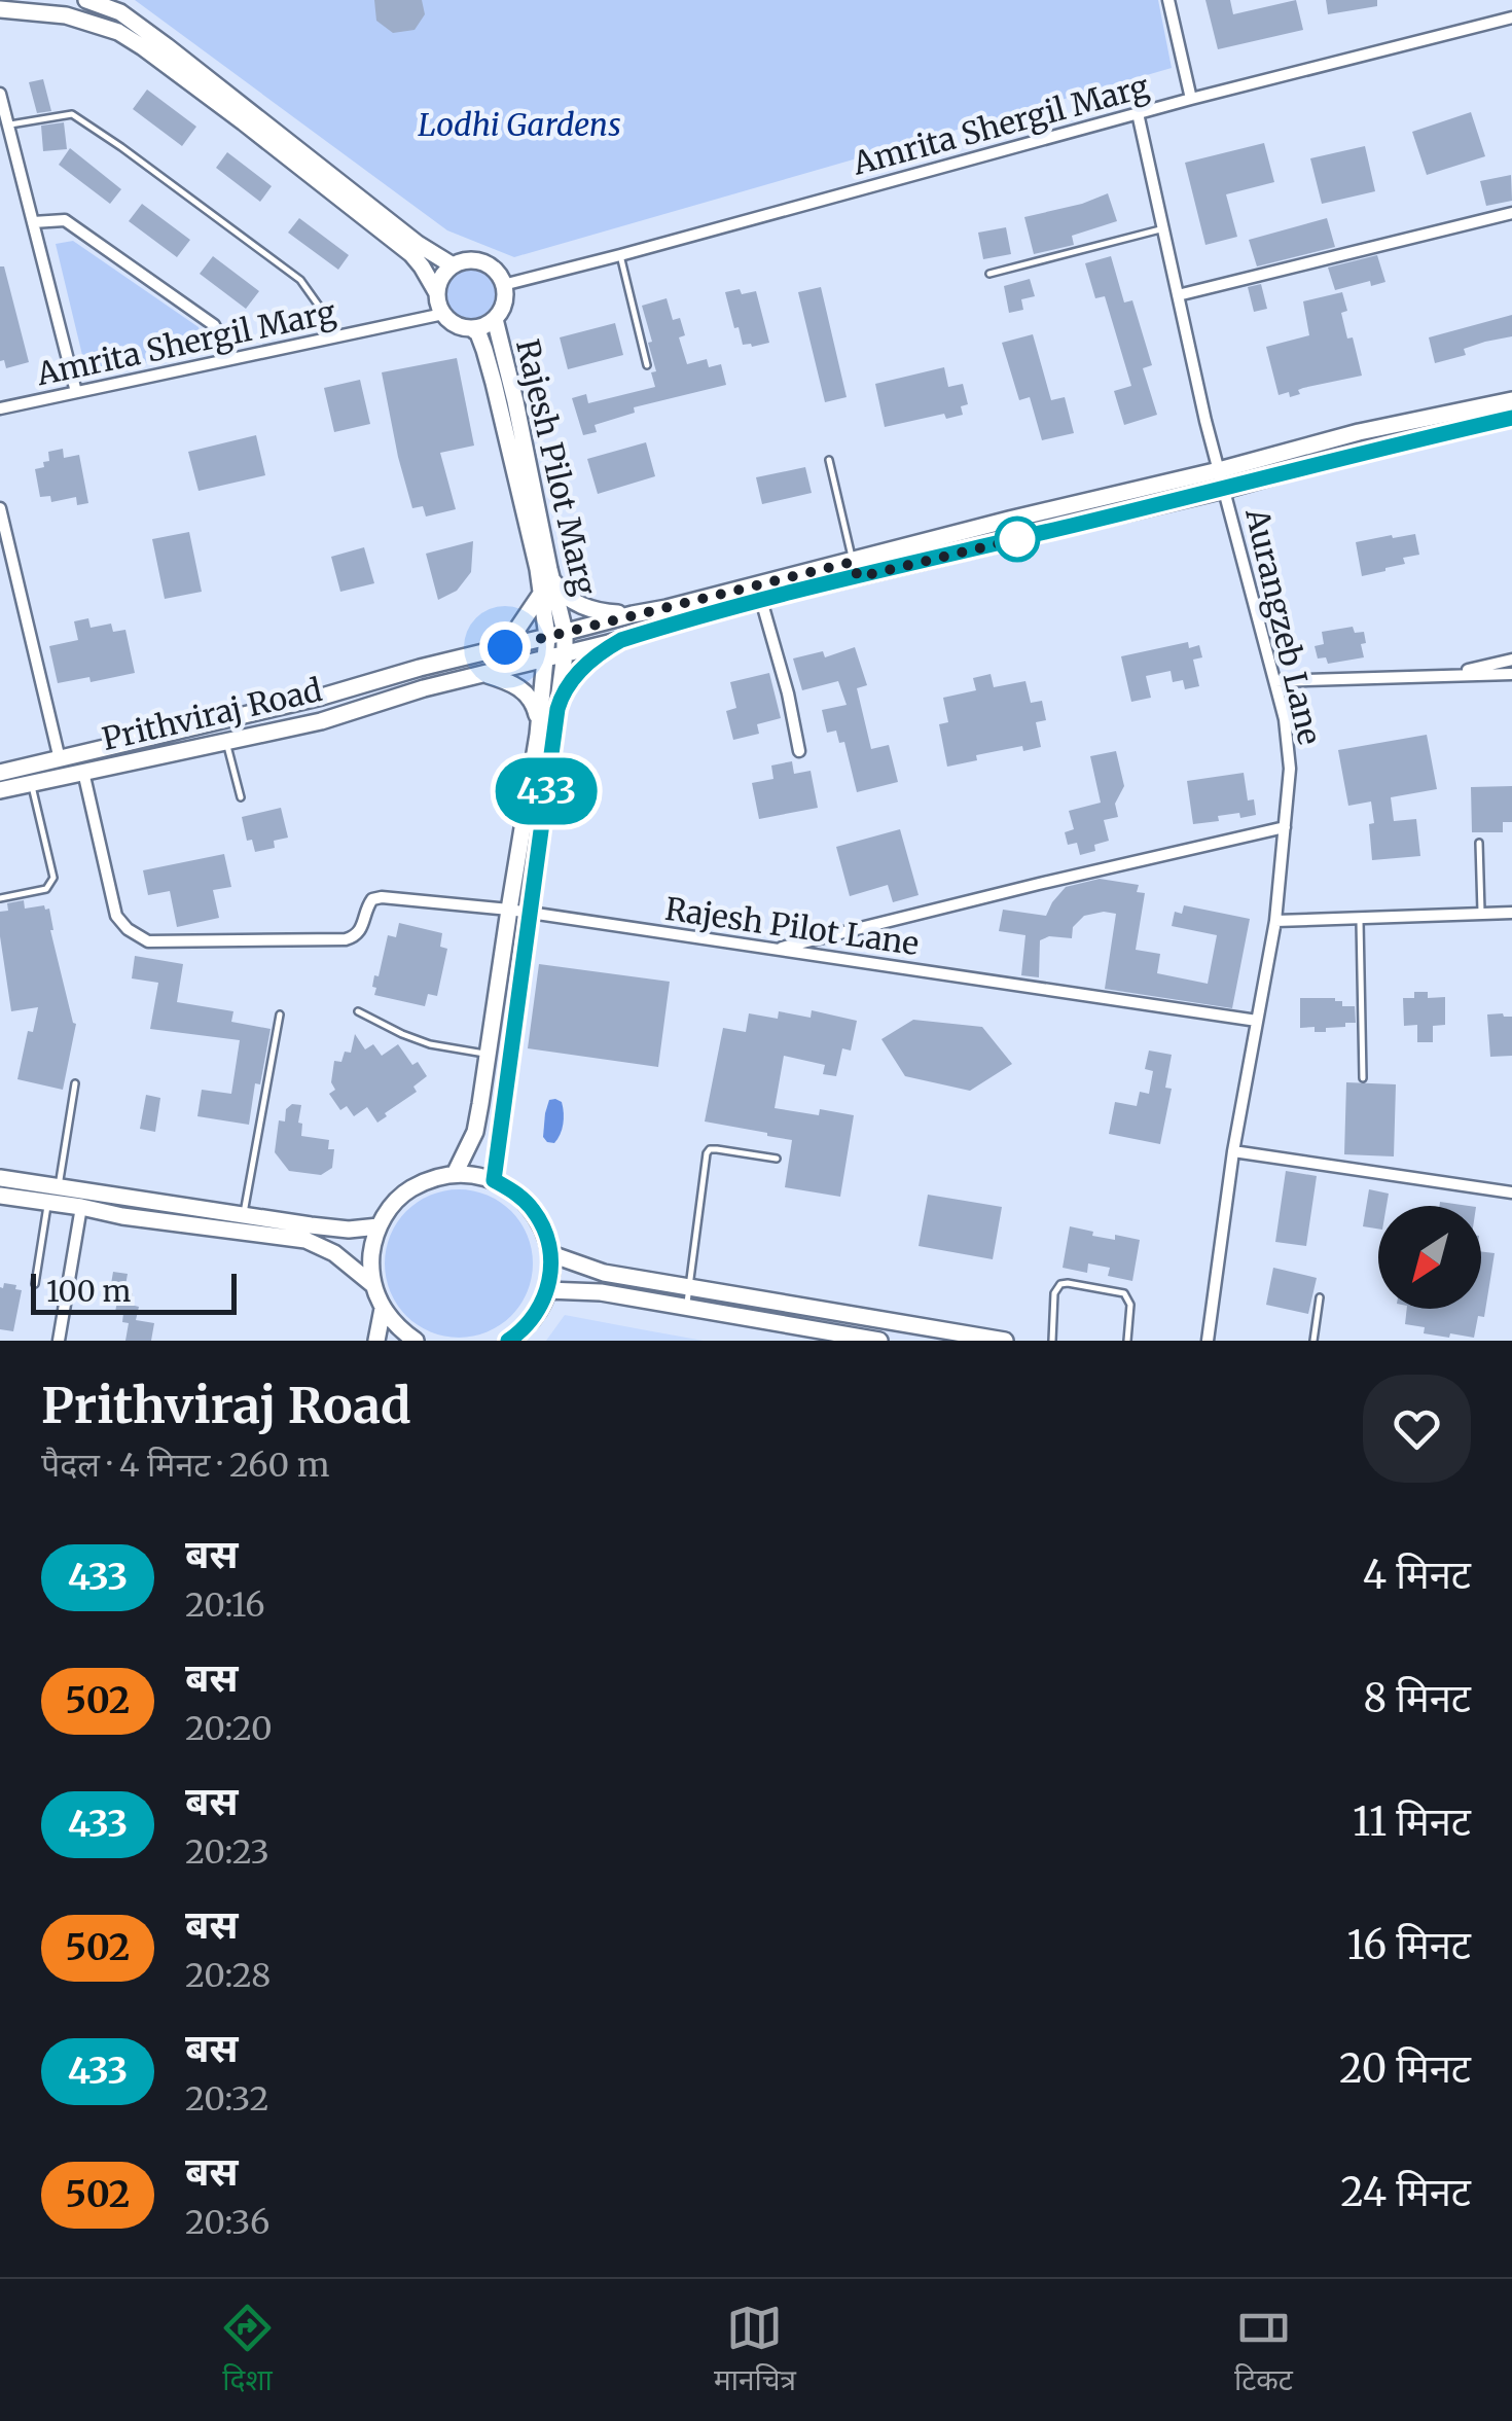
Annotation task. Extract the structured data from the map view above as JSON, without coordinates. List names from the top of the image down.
{
  "streets": {
    "main road": ["Rajesh Pilot Marg", "Prithviraj Road"],
    "street": ["Amrita Shergil Marg", "Aurangzeb Lane", "Rajesh Pilot Lane"]
  },
  "crossings": [
    ["Amrita Shergil Marg", "Rajesh Pilot Marg"],
    ["Amrita Shergil Marg", "Aurangzeb Lane"],
    ["Rajesh Pilot Marg", "Prithviraj Road"],
    ["Rajesh Pilot Marg", "Rajesh Pilot Lane"],
    ["Aurangzeb Lane", "Prithviraj Road"],
    ["Aurangzeb Lane", "Rajesh Pilot Lane"],
    ["Prithviraj Road", "Rajesh Pilot Lane"]
  ],
  "parks": ["Lodhi Gardens"],
  "lines": ["bus line 433"],
  "scale_bar": "100 m",
  "north": "bottom left",
  "page": {
    "on_map": "433",
    "scale": "100 m",
    "heading": ["Prithviraj Road", "पैदल · 4 मिनट · 260 m"],
    "list": [
      {
        "mark": "433",
        "name": "बस",
        "note": "20:16",
        "value": "4 मिनट"
      },
      {
        "mark": "502",
        "name": "बस",
        "note": "20:20",
        "value": "8 मिनट"
      },
      {
        "mark": "433",
        "name": "बस",
        "note": "20:23",
        "value": "11 मिनट"
      },
      {
        "mark": "502",
        "name": "बस",
        "note": "20:28",
        "value": "16 मिनट"
      },
      {
        "mark": "433",
        "name": "बस",
        "note": "20:32",
        "value": "20 मिनट"
      },
      {
        "mark": "502",
        "name": "बस",
        "note": "20:36",
        "value": "24 मिनट"
      }
    ],
    "tabs": ["दिशा", "मानचित्र", "टिकट"]
  }
}
